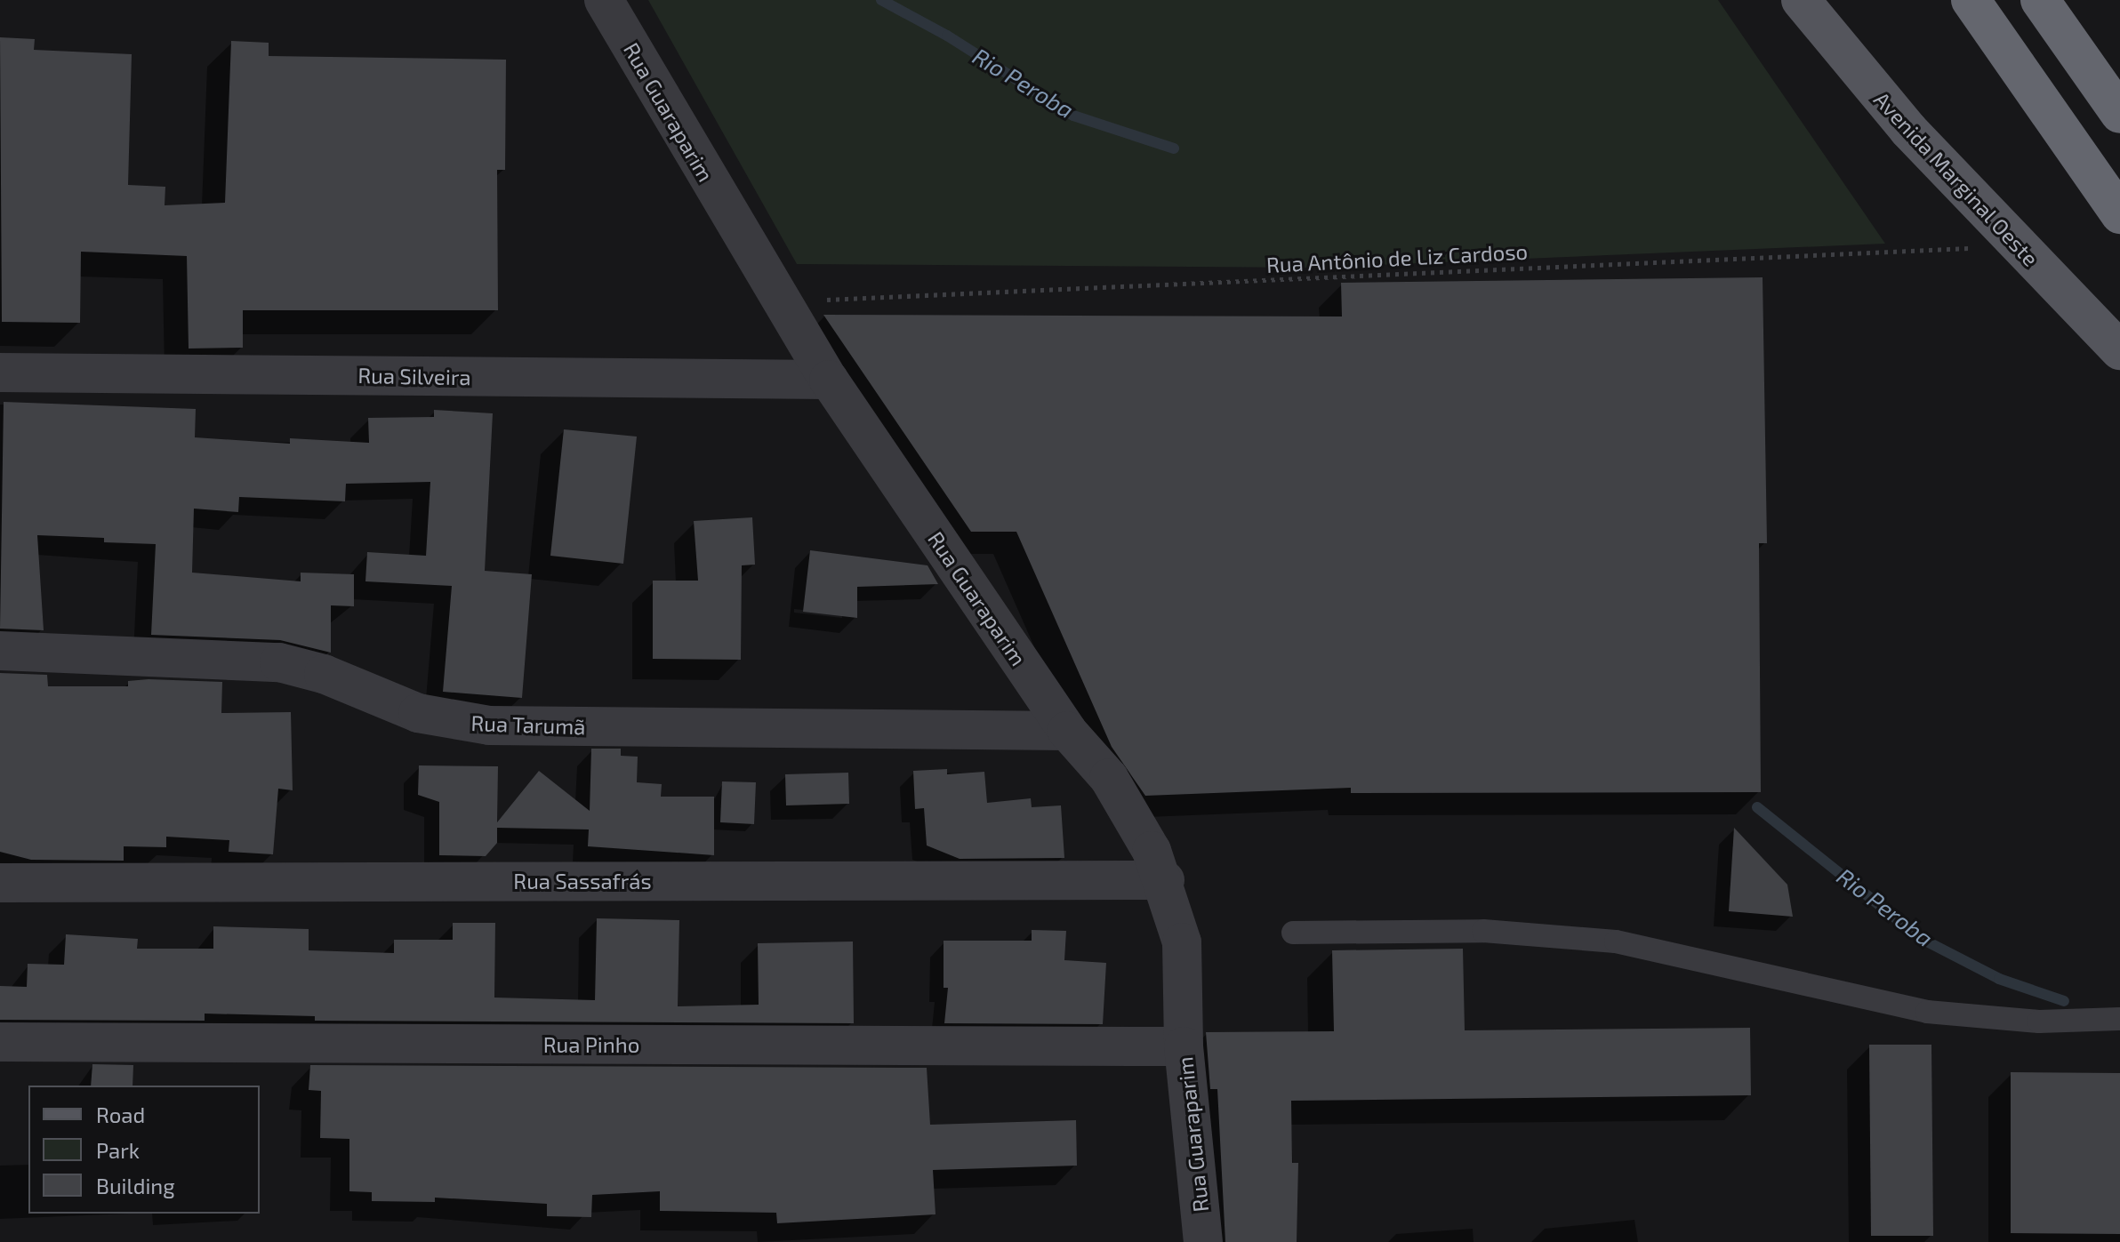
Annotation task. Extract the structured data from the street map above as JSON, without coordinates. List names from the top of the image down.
{
  "streets": {
    "main road": ["Avenida Marginal Oeste"],
    "street": [
      "Rua Guaraparim",
      "Rua Silveira",
      "Rua Tarumã",
      "Rua Sassafrás",
      "Rua Pinho"
    ],
    "path": ["Rua Antônio de Liz Cardoso"]
  },
  "crossings": [
    ["Rua Guaraparim", "Rua Antônio de Liz Cardoso"],
    ["Rua Guaraparim", "Rua Silveira"],
    ["Rua Guaraparim", "Rua Tarumã"],
    ["Rua Guaraparim", "Rua Sassafrás"],
    ["Rua Guaraparim", "Rua Pinho"],
    ["Avenida Marginal Oeste", "Rua Antônio de Liz Cardoso"]
  ],
  "water": ["Rio Peroba"],
  "legend": ["Road", "Park", "Building"]
}
